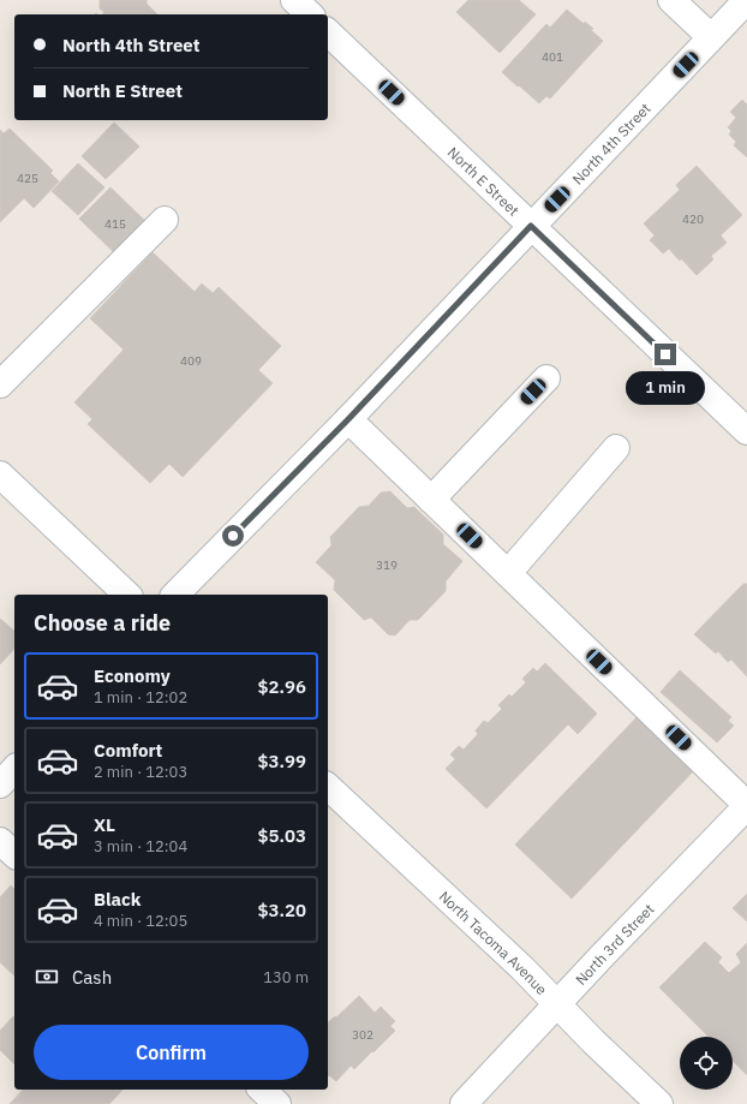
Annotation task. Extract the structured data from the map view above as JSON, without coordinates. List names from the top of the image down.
{
  "streets": {
    "street": [
      "North 4th Street",
      "North E Street",
      "North Tacoma Avenue",
      "North 3rd Street"
    ]
  },
  "crossings": [
    ["North 4th Street", "North E Street"],
    ["North Tacoma Avenue", "North 3rd Street"]
  ],
  "house_numbers": [
    "401",
    "425",
    "420",
    "415",
    "409",
    "319",
    "302"
  ],
  "page": {
    "banner": ["North 4th Street", "North E Street"],
    "bubble": "1 min",
    "heading": "Choose a ride",
    "list": [
      {
        "name": "Economy",
        "note": "1 min · 12:02",
        "value": "$2.96"
      },
      {
        "name": "Comfort",
        "note": "2 min · 12:03",
        "value": "$3.99"
      },
      {
        "name": "XL",
        "note": "3 min · 12:04",
        "value": "$5.03"
      },
      {
        "name": "Black",
        "note": "4 min · 12:05",
        "value": "$3.20"
      }
    ],
    "pay": ["Cash", "130 m"],
    "buttons": "Confirm"
  }
}
